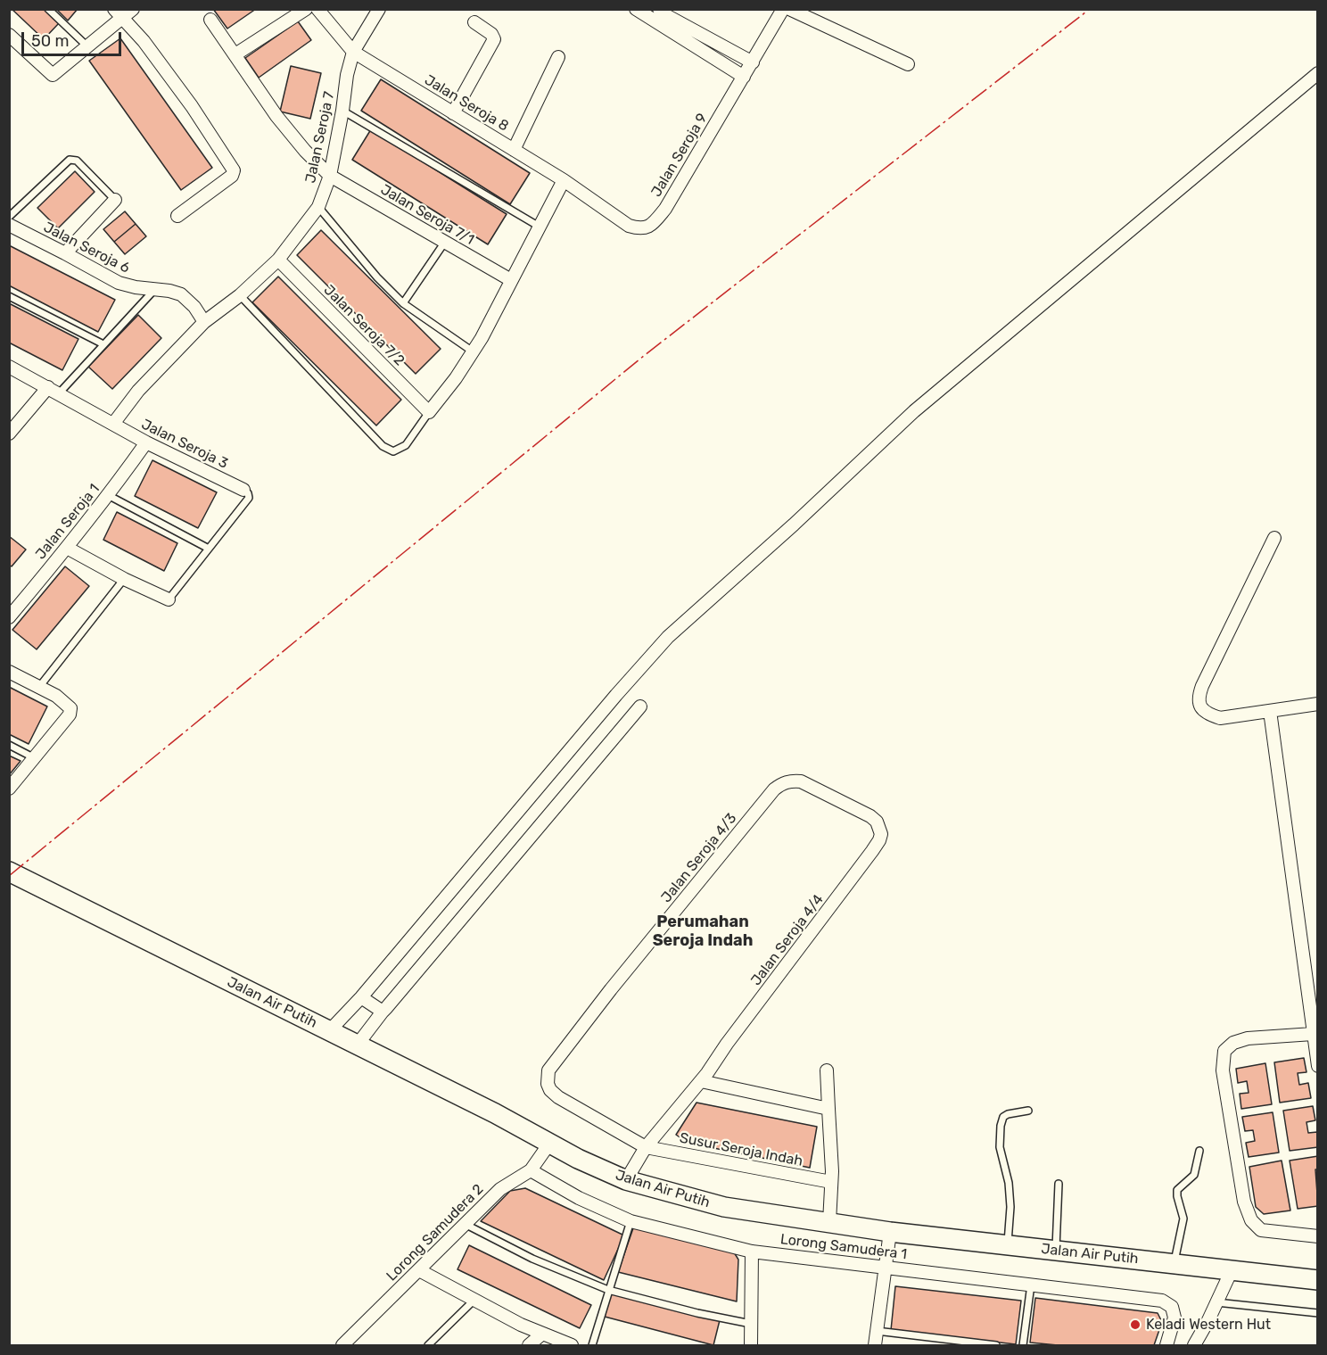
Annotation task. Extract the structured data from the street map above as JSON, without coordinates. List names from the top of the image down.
{
  "streets": {
    "main road": ["Jalan Air Putih"],
    "street": [
      "Jalan Seroja 8",
      "Jalan Seroja 7",
      "Jalan Seroja 9",
      "Jalan Seroja 7/1",
      "Jalan Seroja 6",
      "Jalan Seroja 7/2",
      "Jalan Seroja 3",
      "Jalan Seroja 1",
      "Jalan Seroja 4/3",
      "Jalan Seroja 4/4",
      "Susur Seroja Indah",
      "Lorong Samudera 2",
      "Lorong Samudera 1"
    ]
  },
  "crossings": [
    ["Jalan Seroja 8", "Jalan Seroja 7"],
    ["Jalan Seroja 8", "Jalan Seroja 9"],
    ["Jalan Seroja 7", "Jalan Seroja 7/1"],
    ["Jalan Seroja 7", "Jalan Seroja 6"],
    ["Jalan Seroja 7", "Jalan Seroja 7/2"],
    ["Jalan Seroja 7", "Jalan Seroja 3"],
    ["Jalan Seroja 3", "Jalan Seroja 1"],
    ["Jalan Seroja 4/3", "Jalan Seroja 4/4"],
    ["Jalan Seroja 4/3", "Susur Seroja Indah"],
    ["Jalan Seroja 4/4", "Jalan Air Putih"],
    ["Jalan Seroja 4/4", "Susur Seroja Indah"],
    ["Jalan Air Putih", "Lorong Samudera 2"],
    ["Lorong Samudera 2", "Lorong Samudera 1"]
  ],
  "districts": ["Perumahan Seroja Indah"],
  "places": ["Keladi Western Hut"],
  "scale_bar": "50 m"
}
